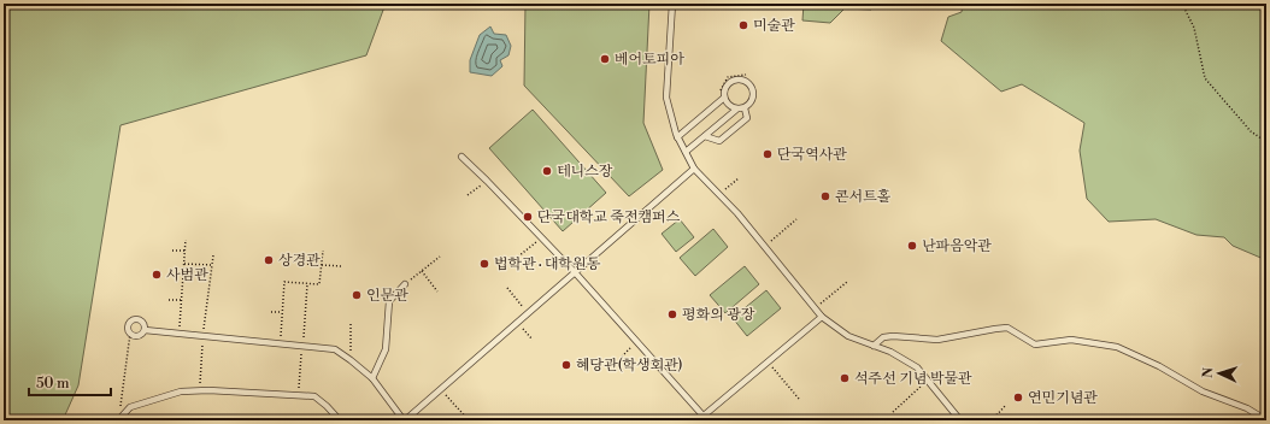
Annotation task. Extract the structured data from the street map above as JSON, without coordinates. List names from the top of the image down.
{
  "places": [
    "미술관",
    "베어토피아",
    "단국역사관",
    "테니스장",
    "콘서트홀",
    "단국대학교 죽전캠퍼스",
    "난파음악관",
    "상경관",
    "법학관 · 대학원동",
    "사범관",
    "인문관",
    "평화의 광장",
    "혜당관(학생회관)",
    "석주선 기념 박물관",
    "연민기념관"
  ],
  "scale_bar": "50 m",
  "north": "left"
}
